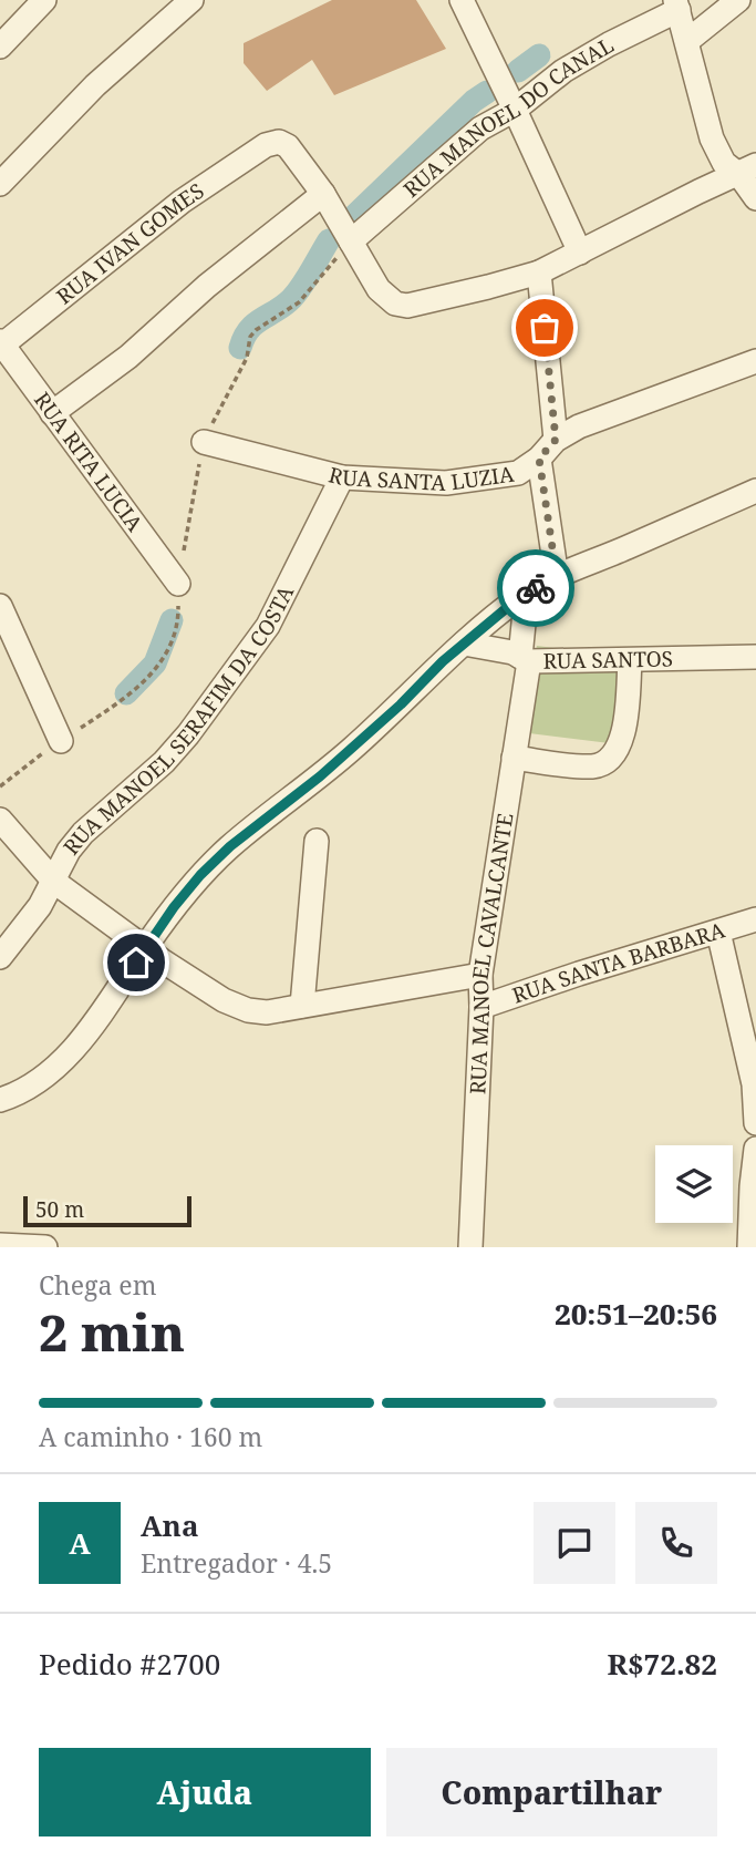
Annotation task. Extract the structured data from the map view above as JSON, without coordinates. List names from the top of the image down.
{
  "streets": {
    "street": [
      "RUA MANOEL DO CANAL",
      "RUA IVAN GOMES",
      "RUA RITA LUCIA",
      "RUA SANTA LUZIA",
      "RUA SANTOS",
      "RUA MANOEL SERAFIM DA COSTA",
      "RUA MANOEL CAVALCANTE",
      "RUA SANTA BARBARA"
    ]
  },
  "crossings": [
    ["RUA IVAN GOMES", "RUA RITA LUCIA"],
    ["RUA SANTA LUZIA", "RUA MANOEL SERAFIM DA COSTA"],
    ["RUA SANTOS", "RUA MANOEL CAVALCANTE"],
    ["RUA MANOEL CAVALCANTE", "RUA SANTA BARBARA"]
  ],
  "scale_bar": "50 m",
  "page": {
    "scale": "50 m",
    "heading": ["2 min", "Chega em", "20:51–20:56"],
    "panel": [
      "Ana",
      "Entregador · 4.5",
      "Pedido #2700",
      "R$72.82"
    ],
    "bar": "A caminho · 160 m",
    "round": "A",
    "buttons": ["Ajuda", "Compartilhar"]
  }
}
